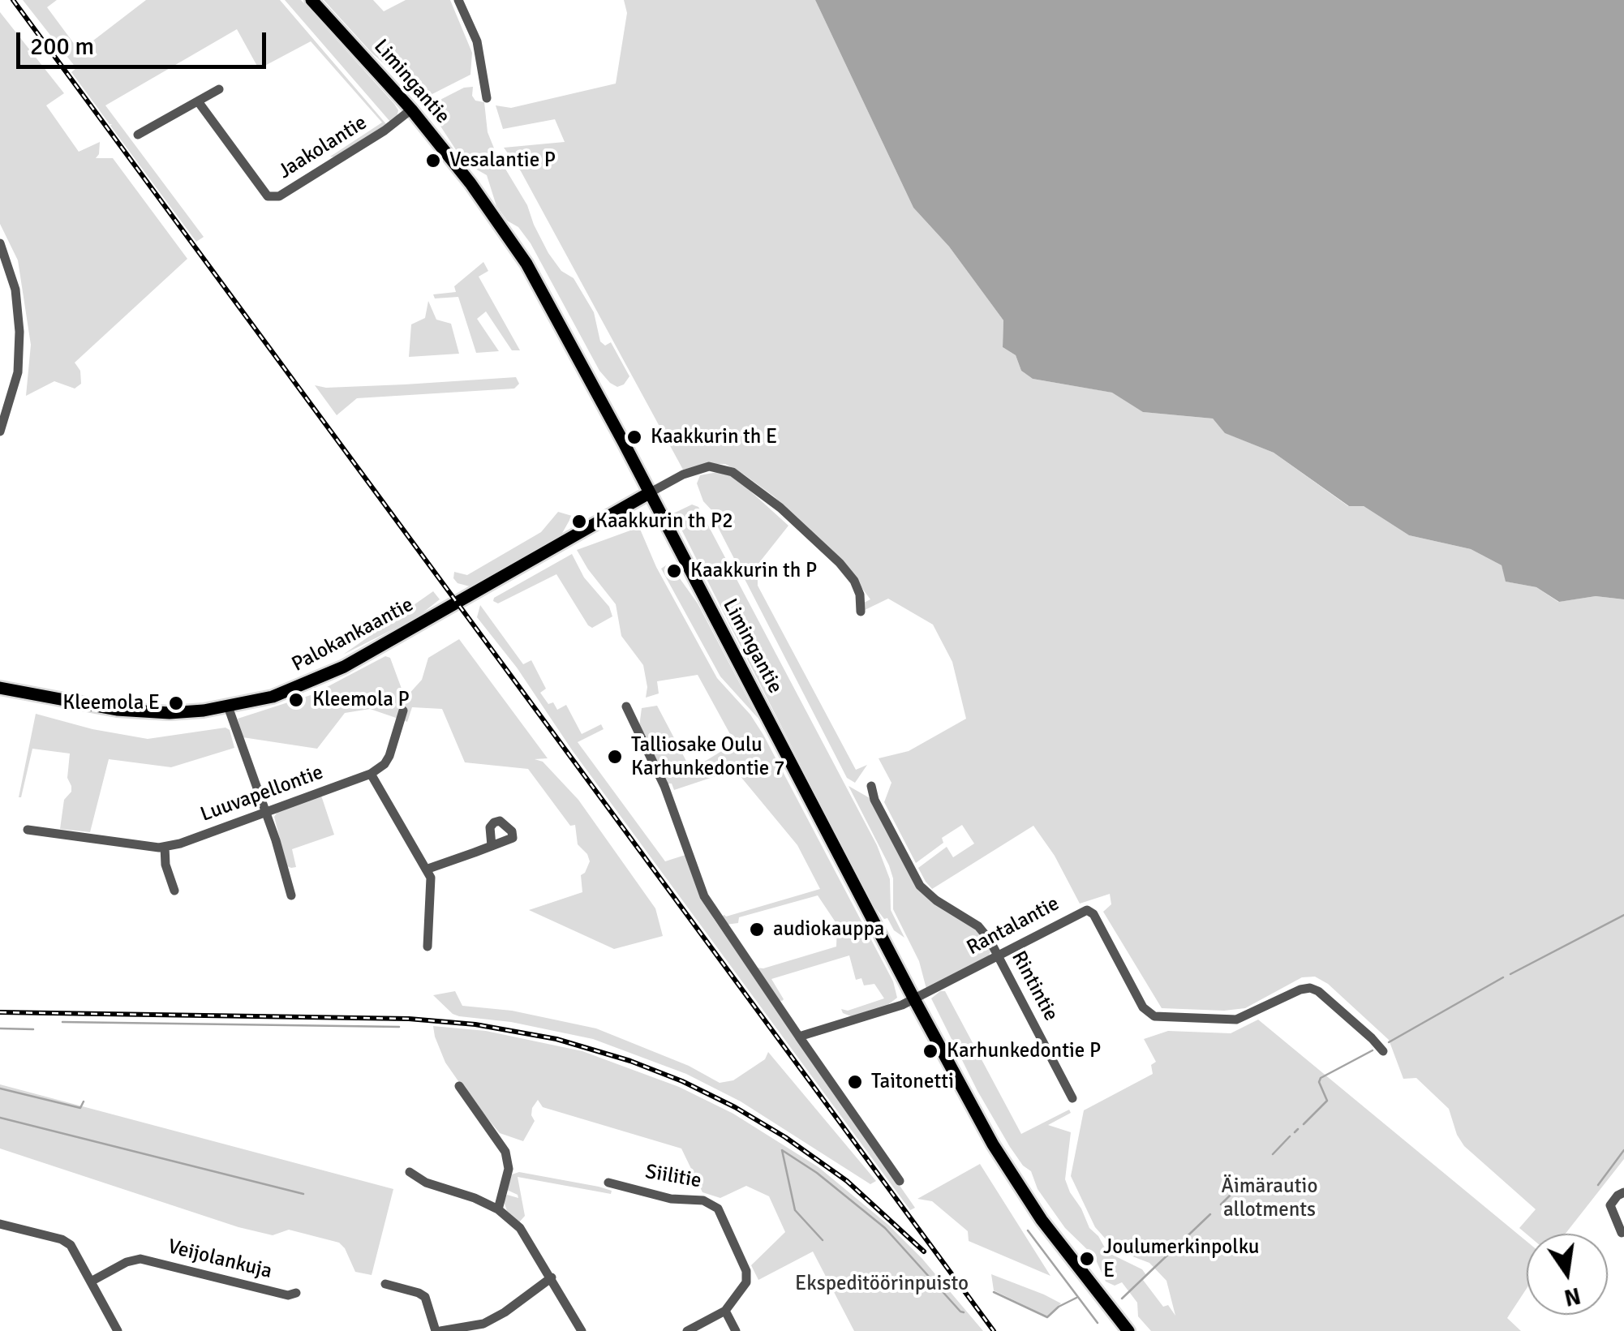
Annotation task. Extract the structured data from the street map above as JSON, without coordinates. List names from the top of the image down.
{
  "streets": {
    "main road": ["Limingantie", "Palokankaantie"],
    "street": [
      "Jaakolantie",
      "Luuvapellontie",
      "Rantalantie",
      "Rintintie",
      "Siilitie",
      "Veijolankuja"
    ]
  },
  "crossings": [
    ["Limingantie", "Jaakolantie"],
    ["Limingantie", "Palokankaantie"],
    ["Limingantie", "Rantalantie"],
    ["Rantalantie", "Rintintie"]
  ],
  "parks": ["Äimärautio allotments", "Ekspeditöörinpuisto"],
  "places": [
    "Vesalantie P",
    "Kaakkurin th E",
    "Kaakkurin th P2",
    "Kaakkurin th P",
    "Kleemola P",
    "Kleemola E",
    "Talliosake Oulu Karhunkedontie 7",
    "audiokauppa",
    "Karhunkedontie P",
    "Taitonetti",
    "Joulumerkinpolku E"
  ],
  "scale_bar": "200 m",
  "north": "bottom"
}
